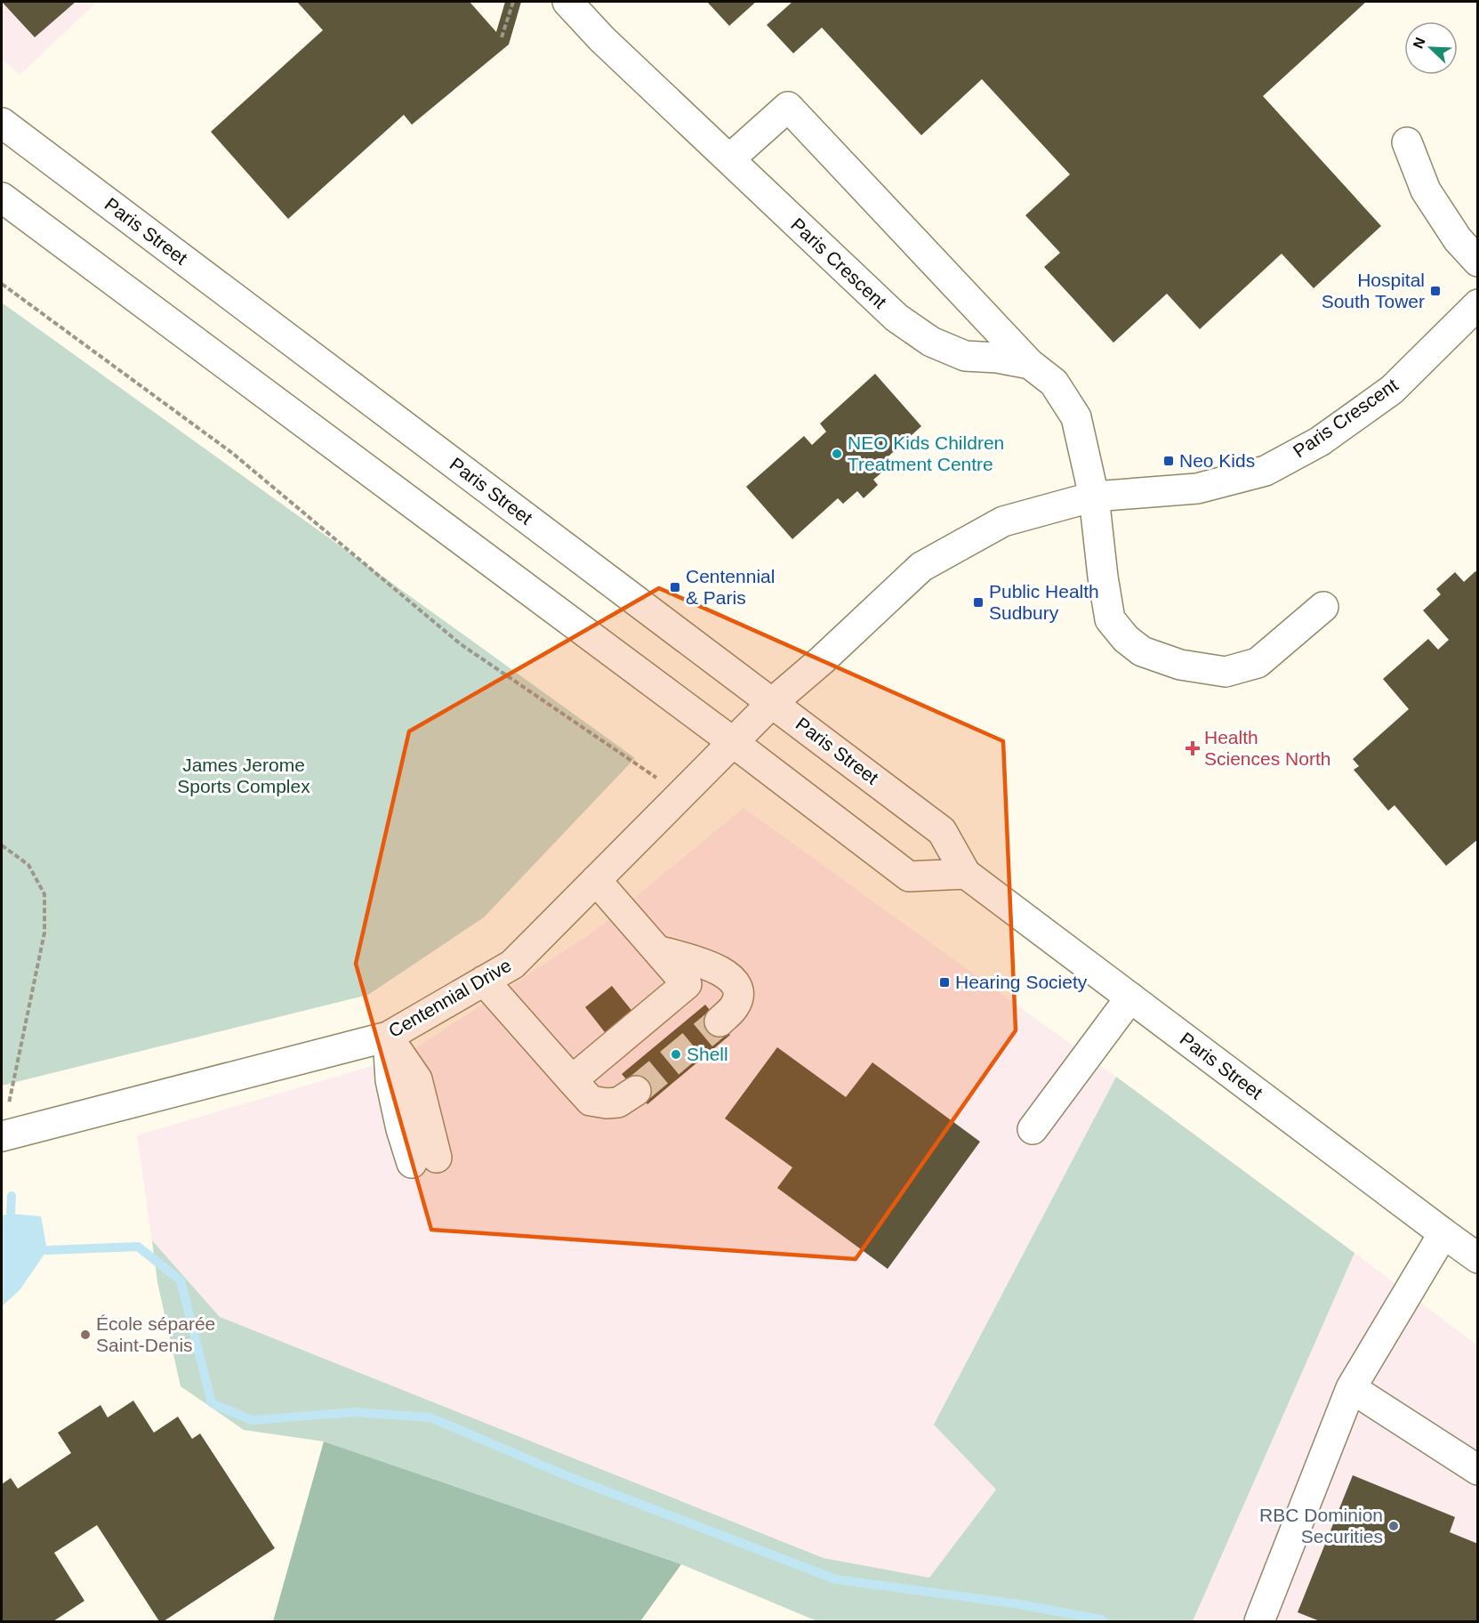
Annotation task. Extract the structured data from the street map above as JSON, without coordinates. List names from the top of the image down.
{
  "streets": {
    "main road": ["Paris Street", "Paris Crescent", "Centennial Drive"]
  },
  "crossings": [
    ["Paris Street", "Paris Crescent"],
    ["Paris Street", "Centennial Drive"],
    ["Paris Crescent", "Centennial Drive"]
  ],
  "parks": ["James Jerome Sports Complex"],
  "places": {
    "transit": [
      "Hospital South Tower",
      "Neo Kids",
      "Centennial & Paris",
      "Public Health Sudbury",
      "Hearing Society"
    ],
    "other": [
      "NEO Kids Children Treatment Centre",
      "Shell",
      "École séparée Saint-Denis",
      "RBC Dominion Securities"
    ],
    "health": ["Health Sciences North"]
  },
  "north": "top left"
}
